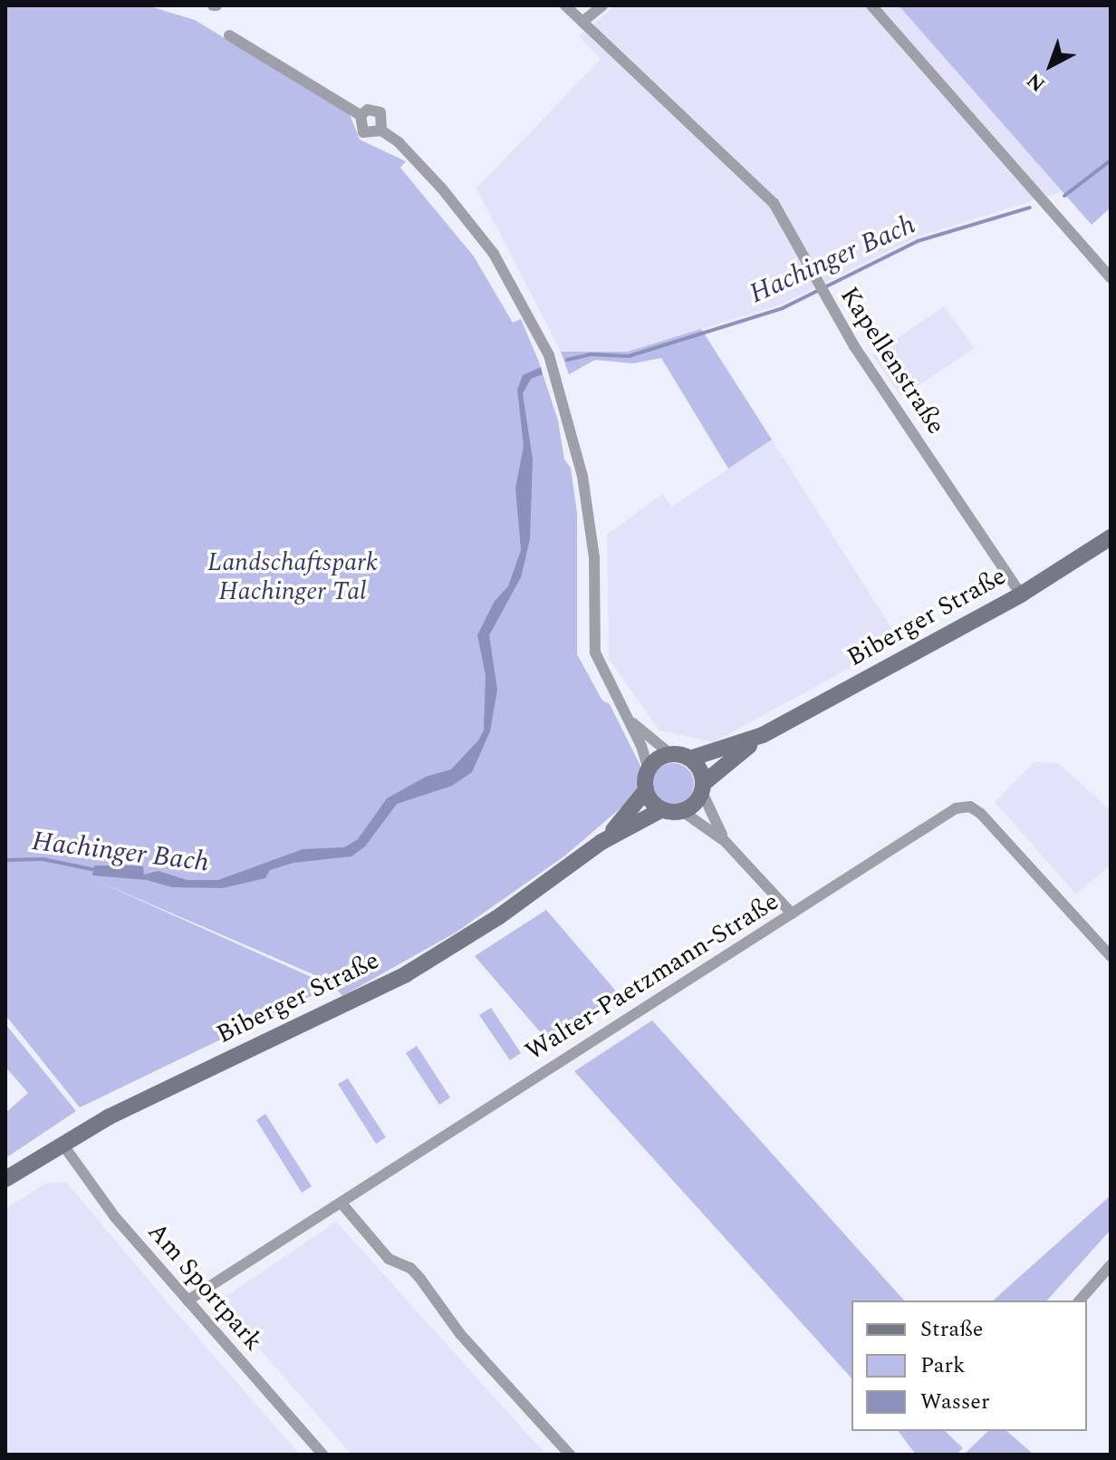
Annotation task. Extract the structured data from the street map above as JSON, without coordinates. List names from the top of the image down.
{
  "streets": {
    "main road": ["Biberger Straße"],
    "street": ["Kapellenstraße", "Walter-Paetzmann-Straße", "Am Sportpark"]
  },
  "crossings": [
    ["Kapellenstraße", "Biberger Straße"],
    ["Biberger Straße", "Am Sportpark"],
    ["Walter-Paetzmann-Straße", "Am Sportpark"]
  ],
  "water": ["Hachinger Bach"],
  "parks": ["Landschaftspark Hachinger Tal"],
  "legend": ["Straße", "Park", "Wasser"],
  "north": "bottom left"
}
